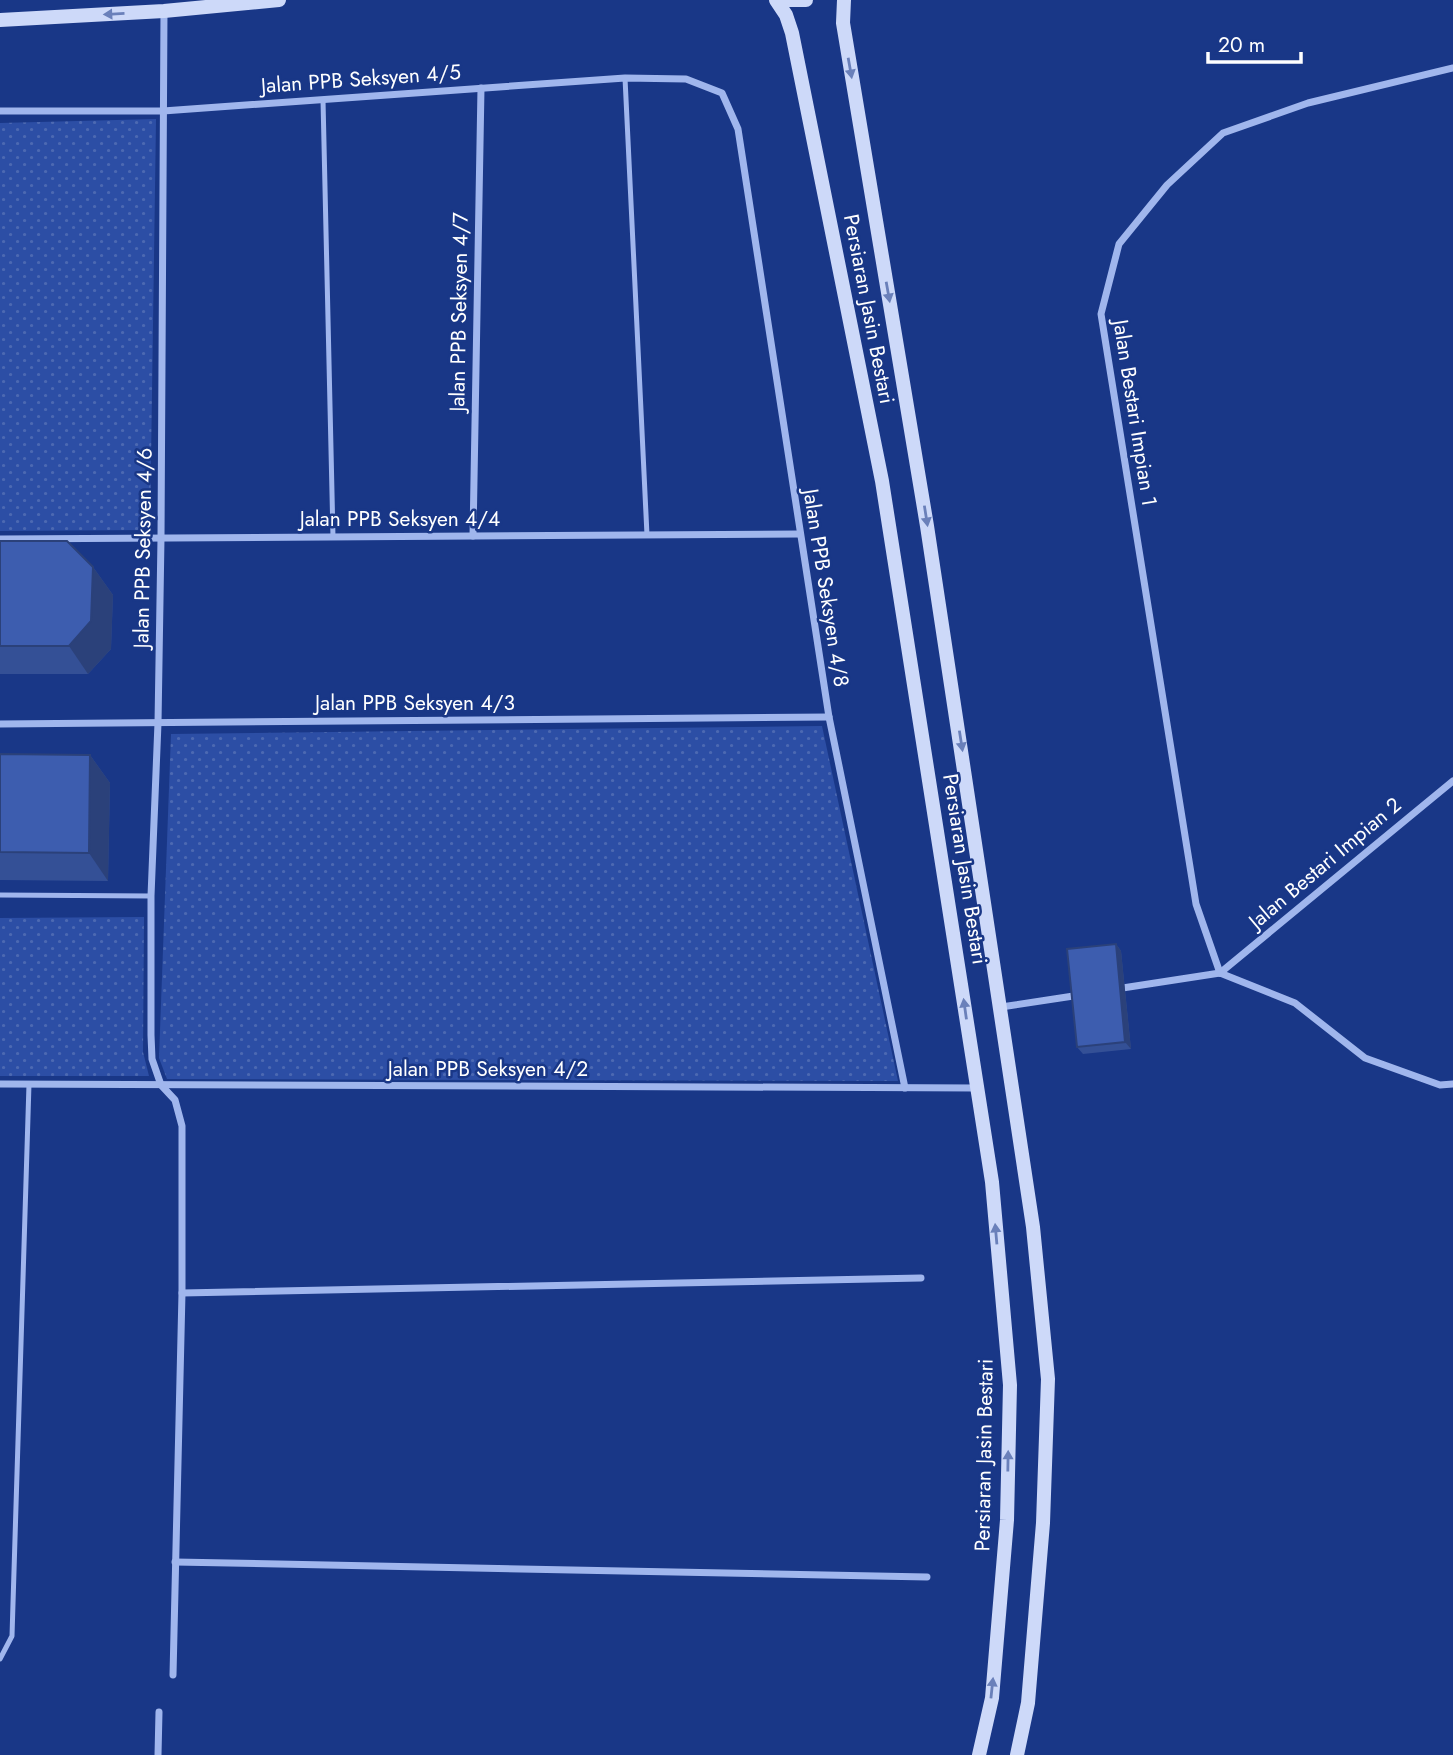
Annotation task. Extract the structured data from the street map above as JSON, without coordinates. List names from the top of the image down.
{
  "streets": {
    "street": [
      "Jalan PPB Seksyen 4/5",
      "Persiaran Jasin Bestari",
      "Jalan PPB Seksyen 4/7",
      "Jalan Bestari Impian 1",
      "Jalan PPB Seksyen 4/4",
      "Jalan PPB Seksyen 4/6",
      "Jalan PPB Seksyen 4/8",
      "Jalan PPB Seksyen 4/3",
      "Jalan Bestari Impian 2",
      "Jalan PPB Seksyen 4/2"
    ]
  },
  "crossings": [
    ["Jalan PPB Seksyen 4/5", "Jalan PPB Seksyen 4/7"],
    ["Jalan PPB Seksyen 4/5", "Jalan PPB Seksyen 4/6"],
    ["Jalan PPB Seksyen 4/5", "Jalan PPB Seksyen 4/8"],
    ["Persiaran Jasin Bestari", "Jalan PPB Seksyen 4/2"],
    ["Jalan PPB Seksyen 4/7", "Jalan PPB Seksyen 4/4"],
    ["Jalan Bestari Impian 1", "Jalan Bestari Impian 2"],
    ["Jalan PPB Seksyen 4/4", "Jalan PPB Seksyen 4/6"],
    ["Jalan PPB Seksyen 4/4", "Jalan PPB Seksyen 4/8"],
    ["Jalan PPB Seksyen 4/6", "Jalan PPB Seksyen 4/3"],
    ["Jalan PPB Seksyen 4/6", "Jalan PPB Seksyen 4/2"],
    ["Jalan PPB Seksyen 4/8", "Jalan PPB Seksyen 4/3"],
    ["Jalan PPB Seksyen 4/8", "Jalan PPB Seksyen 4/2"]
  ],
  "scale_bar": "20 m"
}
